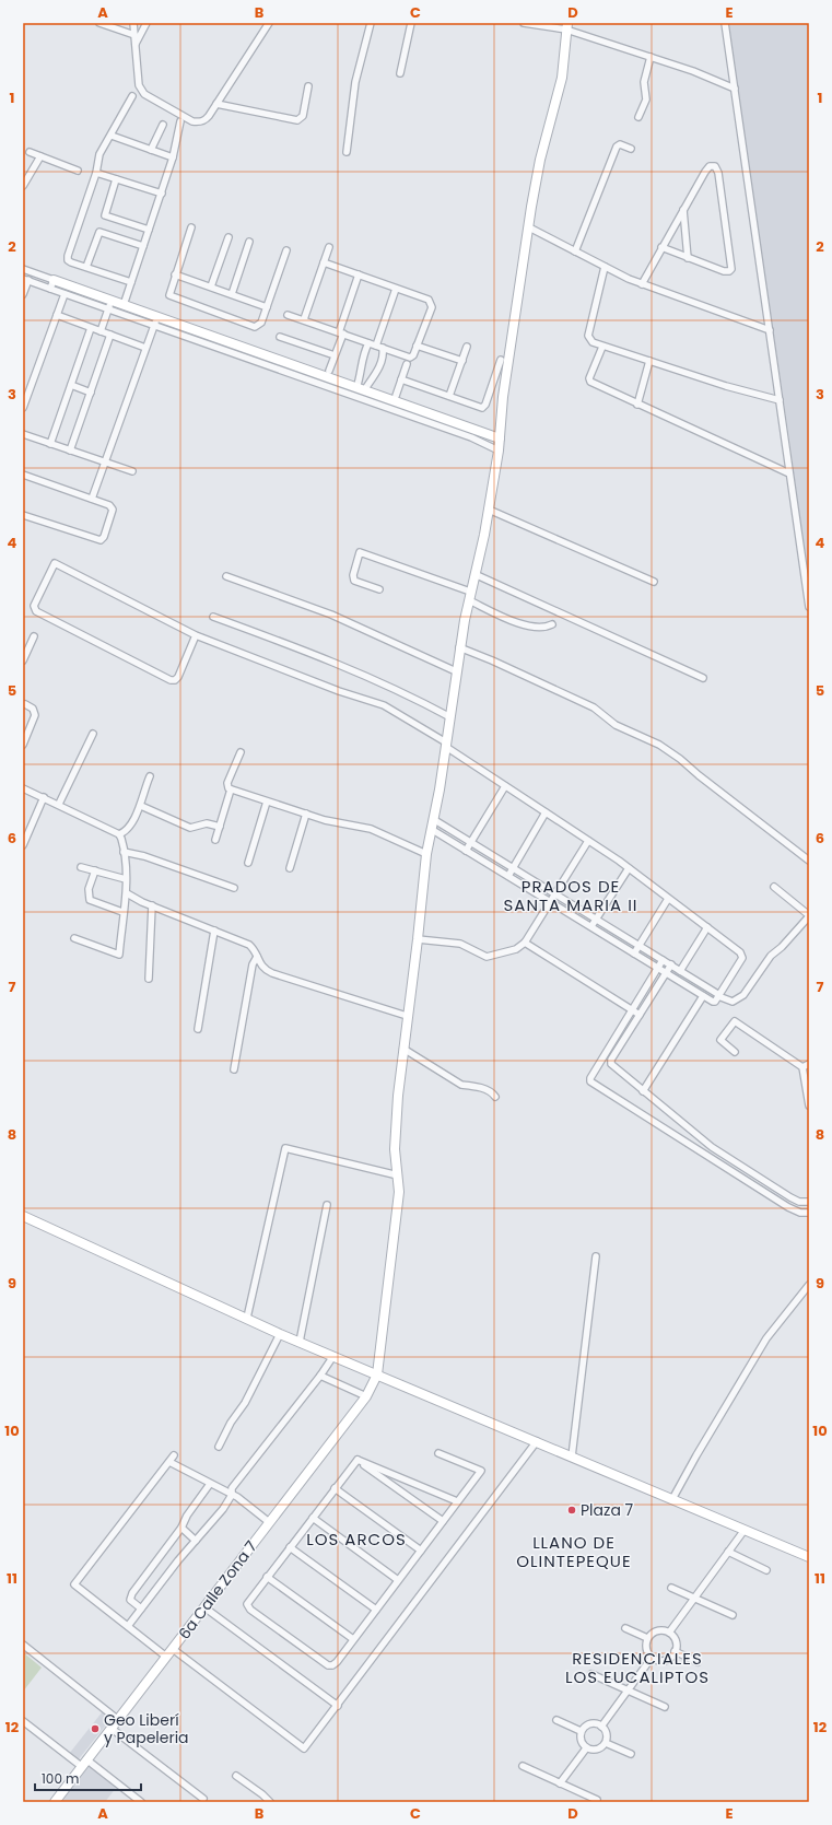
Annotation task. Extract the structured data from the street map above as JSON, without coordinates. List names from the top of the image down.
{
  "streets": {
    "street": ["6a Calle Zona 7"]
  },
  "districts": [
    "PRADOS DE SANTA MARIA II",
    "LOS ARCOS",
    "LLANO DE OLINTEPEQUE",
    "RESIDENCIALES LOS EUCALIPTOS"
  ],
  "places": ["Plaza 7", "Geo Liberí y Papeleria"],
  "scale_bar": "100 m",
  "grid": {
    "columns": [
      "A",
      "B",
      "C",
      "D",
      "E"
    ],
    "rows": [
      "1",
      "2",
      "3",
      "4",
      "5",
      "6",
      "7",
      "8",
      "9",
      "10",
      "11",
      "12"
    ]
  }
}
